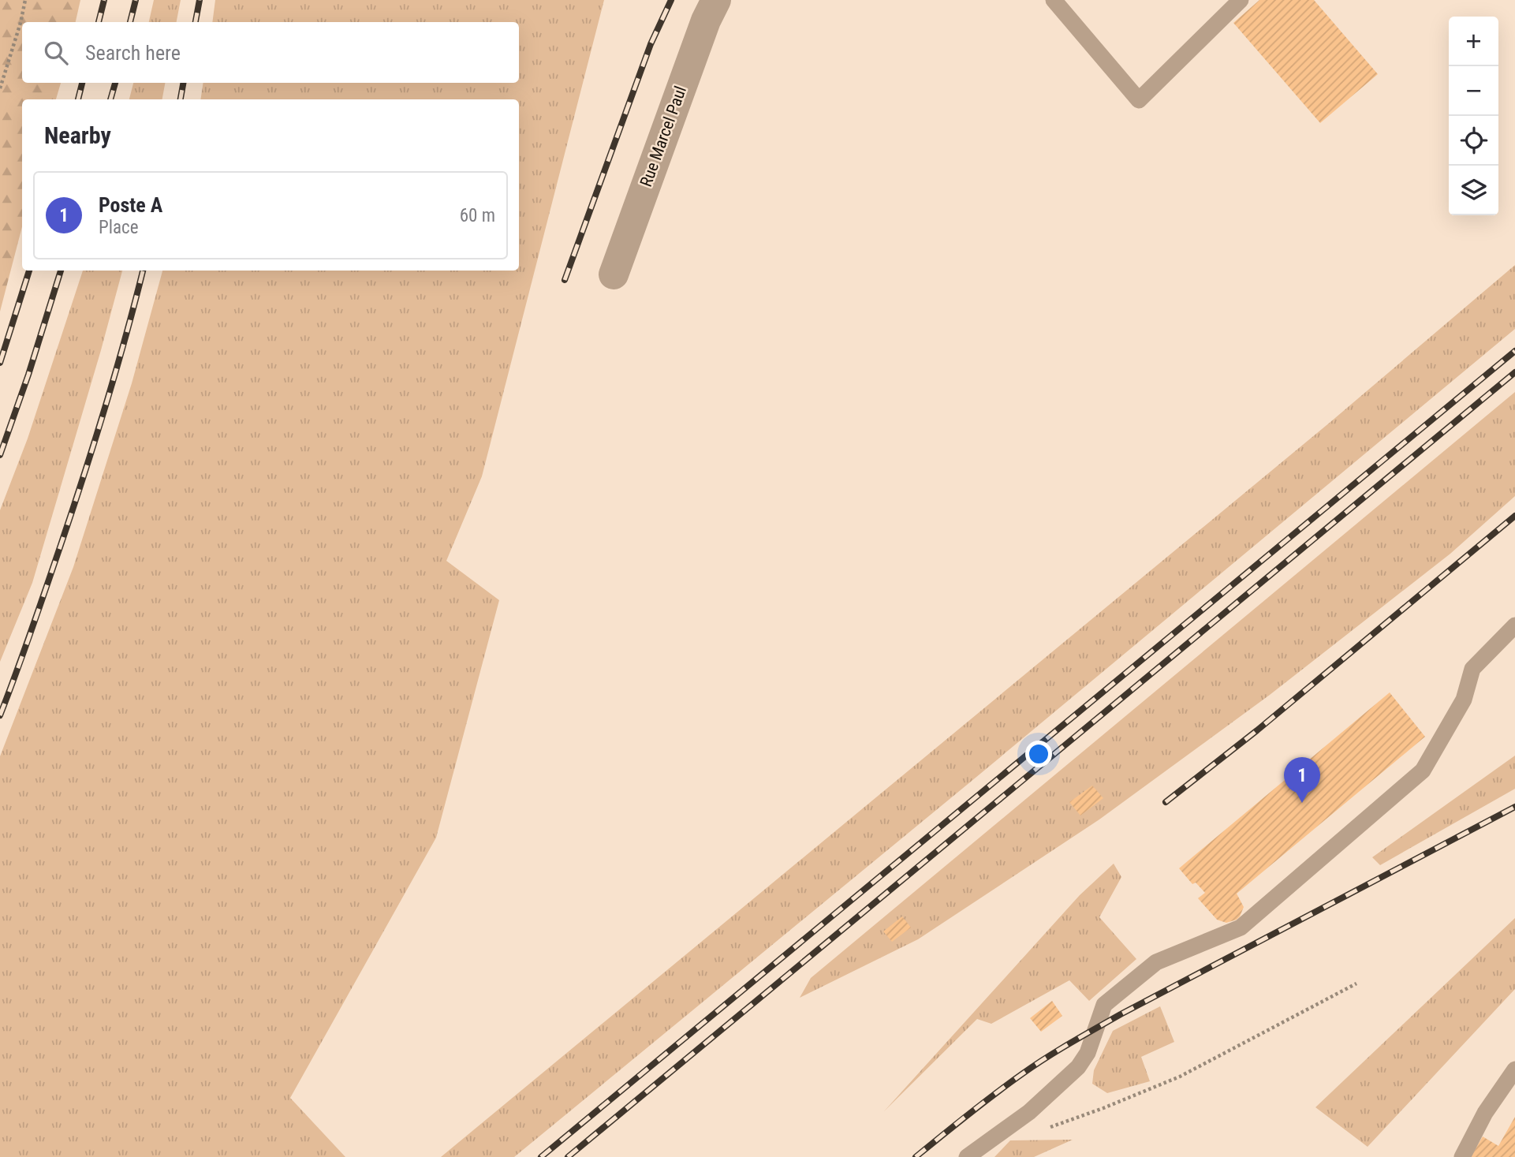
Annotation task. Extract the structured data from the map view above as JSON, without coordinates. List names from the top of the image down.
{
  "streets": {
    "street": ["Rue Marcel Paul"]
  },
  "page": {
    "map_buttons": ["+", "−"],
    "search": "Search here",
    "heading": "Nearby",
    "list": [
      {
        "mark": "1",
        "name": "Poste A",
        "note": "Place",
        "value": "60 m"
      }
    ],
    "pins": "1"
  }
}
